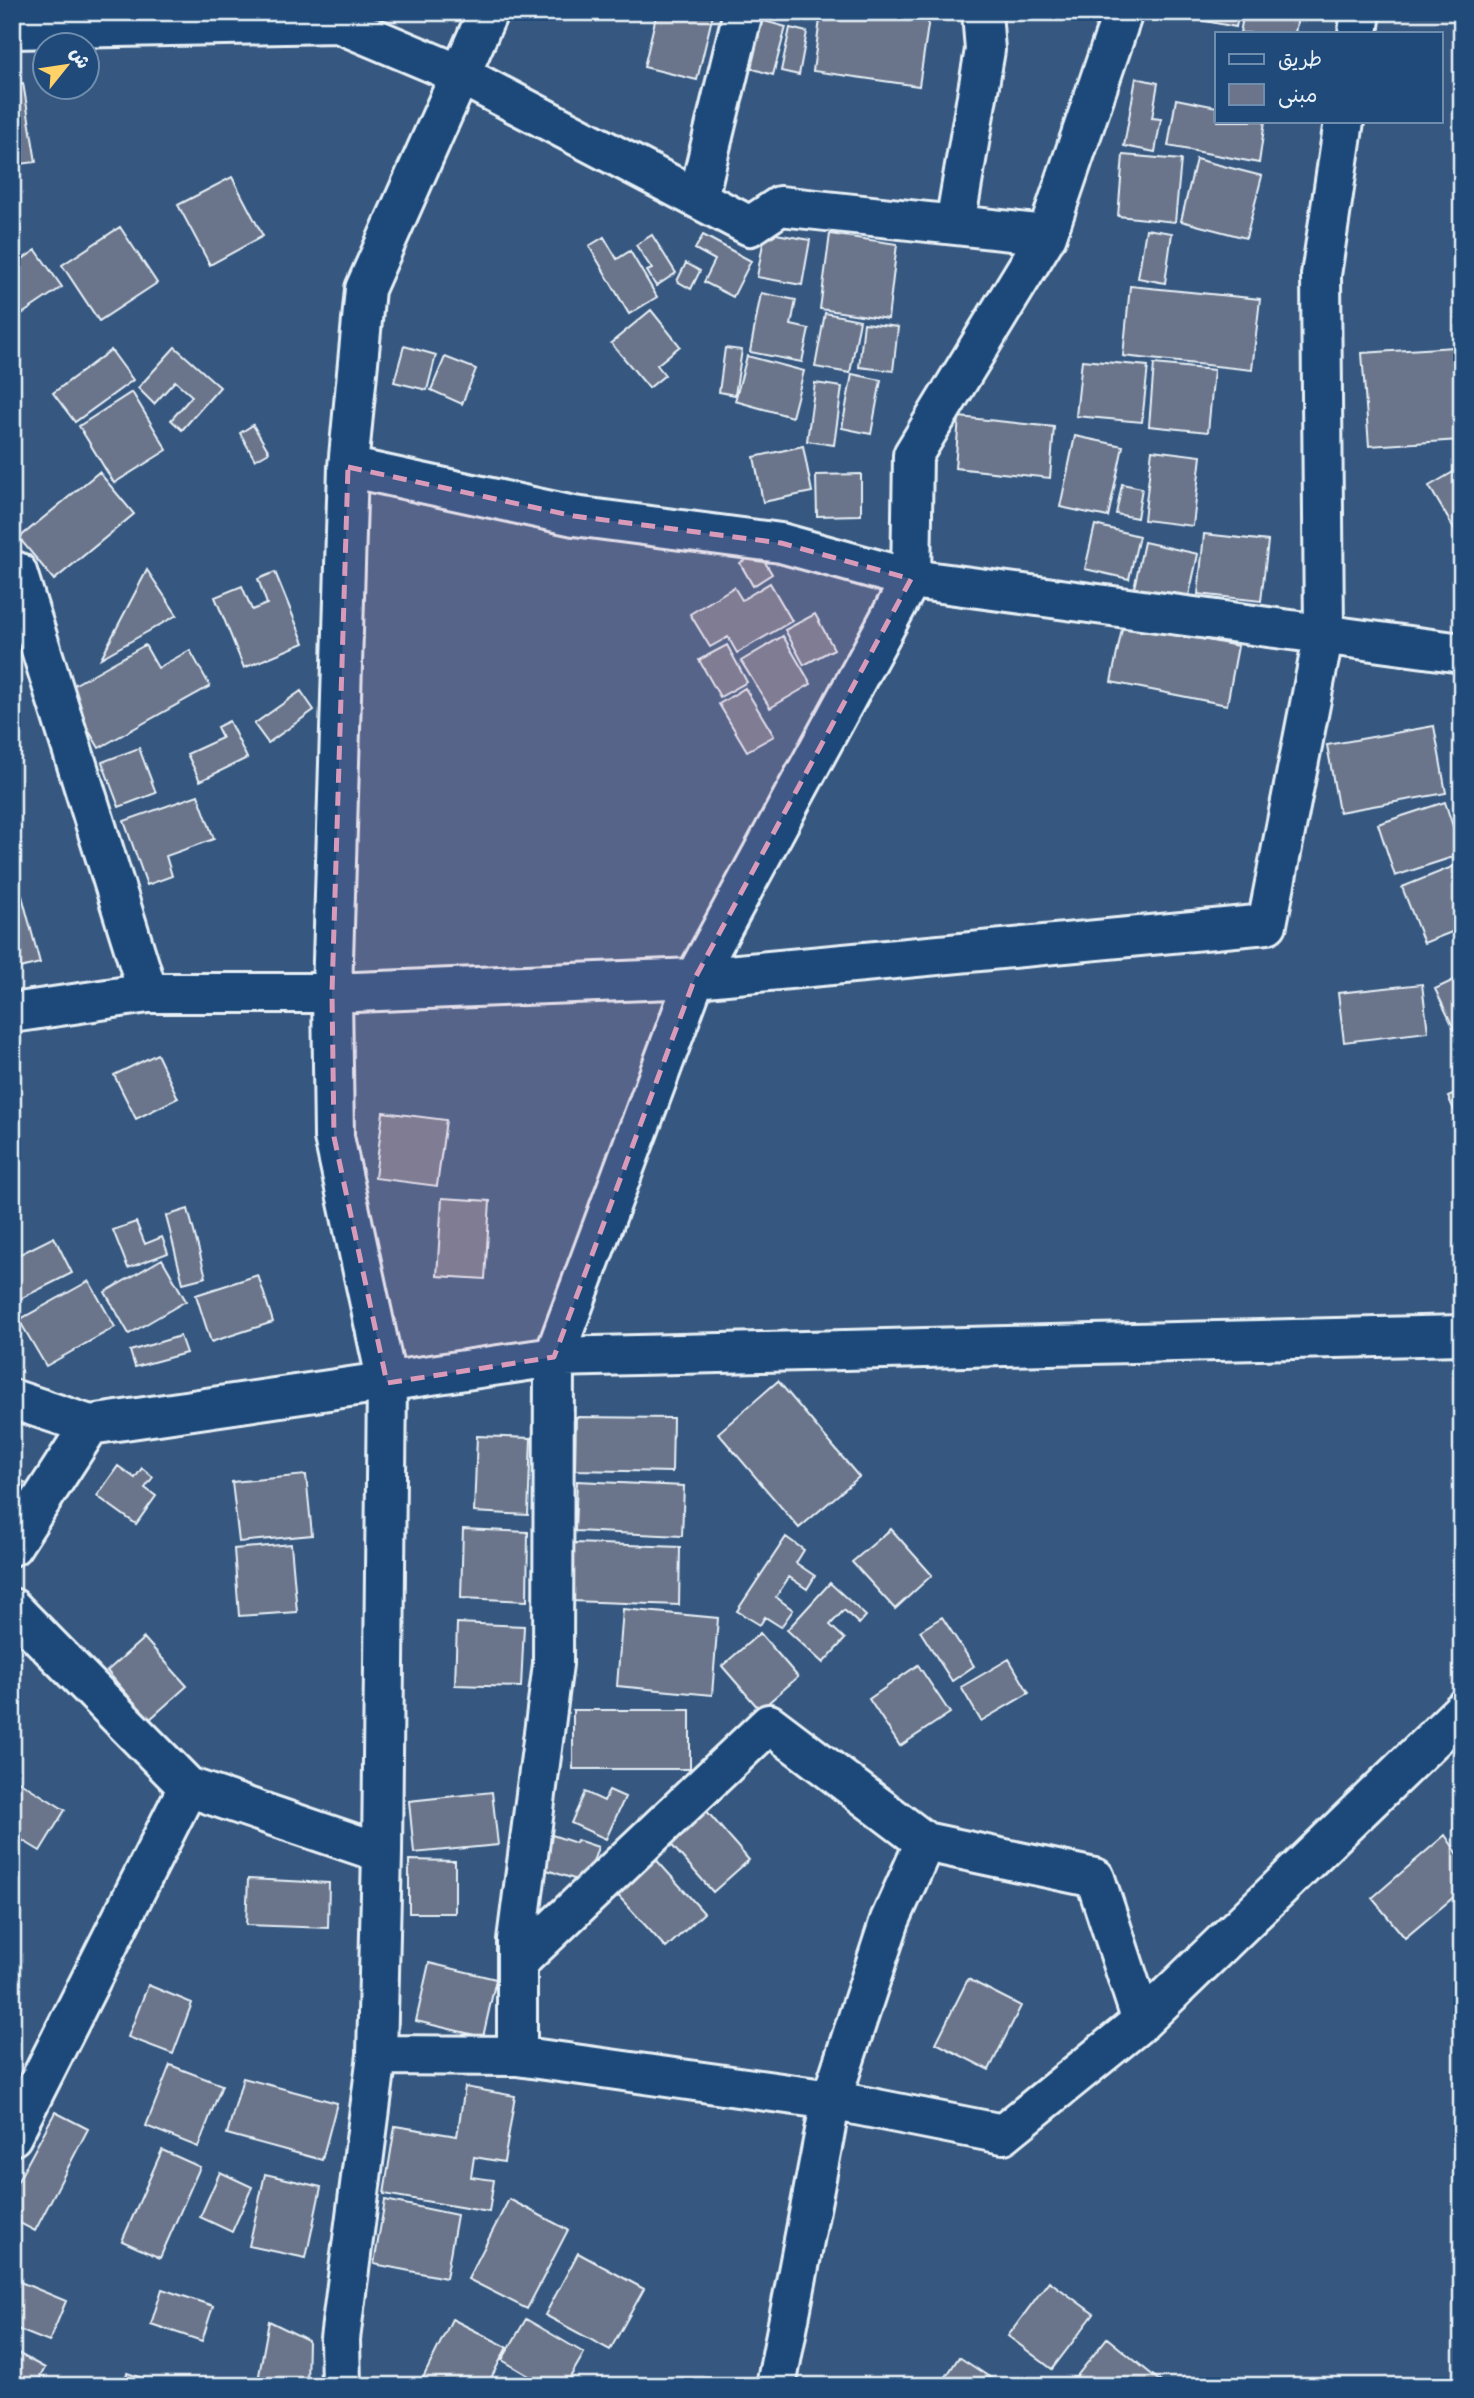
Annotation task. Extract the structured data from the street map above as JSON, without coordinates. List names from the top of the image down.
{
  "legend": ["طريق", "مبنى"],
  "north": "top right"
}
